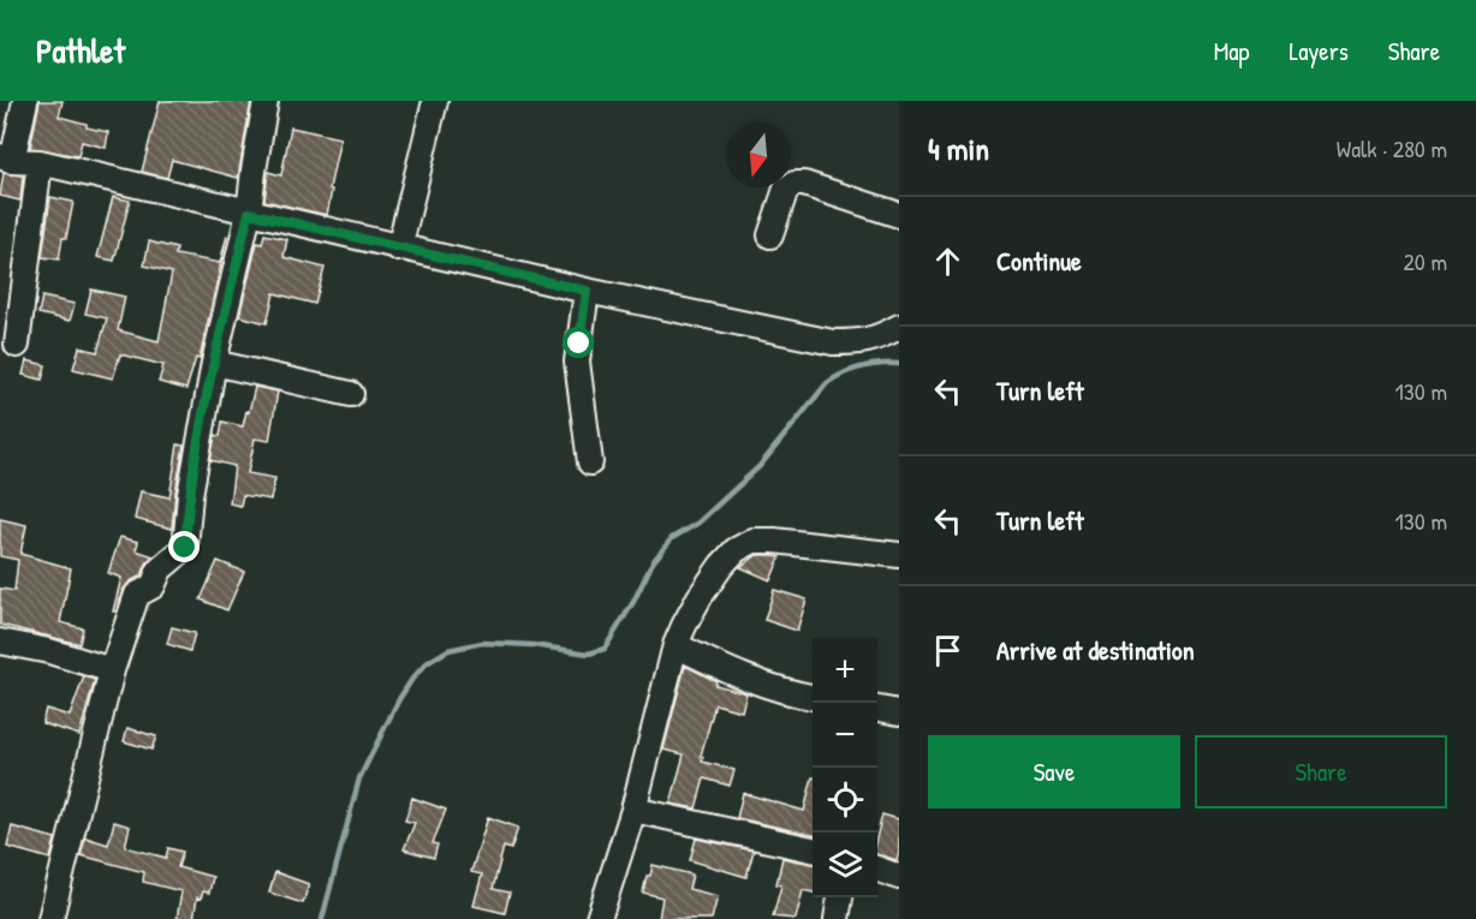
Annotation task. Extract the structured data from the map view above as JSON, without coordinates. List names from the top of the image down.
{
  "north": "bottom",
  "page": {
    "header": "Pathlet",
    "nav": ["Map", "Layers", "Share"],
    "heading": ["4 min", "Walk · 280 m"],
    "list": [
      ["Continue", "20 m"],
      ["Turn left", "130 m"],
      ["Turn left", "130 m"],
      "Arrive at destination"
    ],
    "map_buttons": ["+", "−"],
    "buttons": ["Save", "Share"]
  }
}
